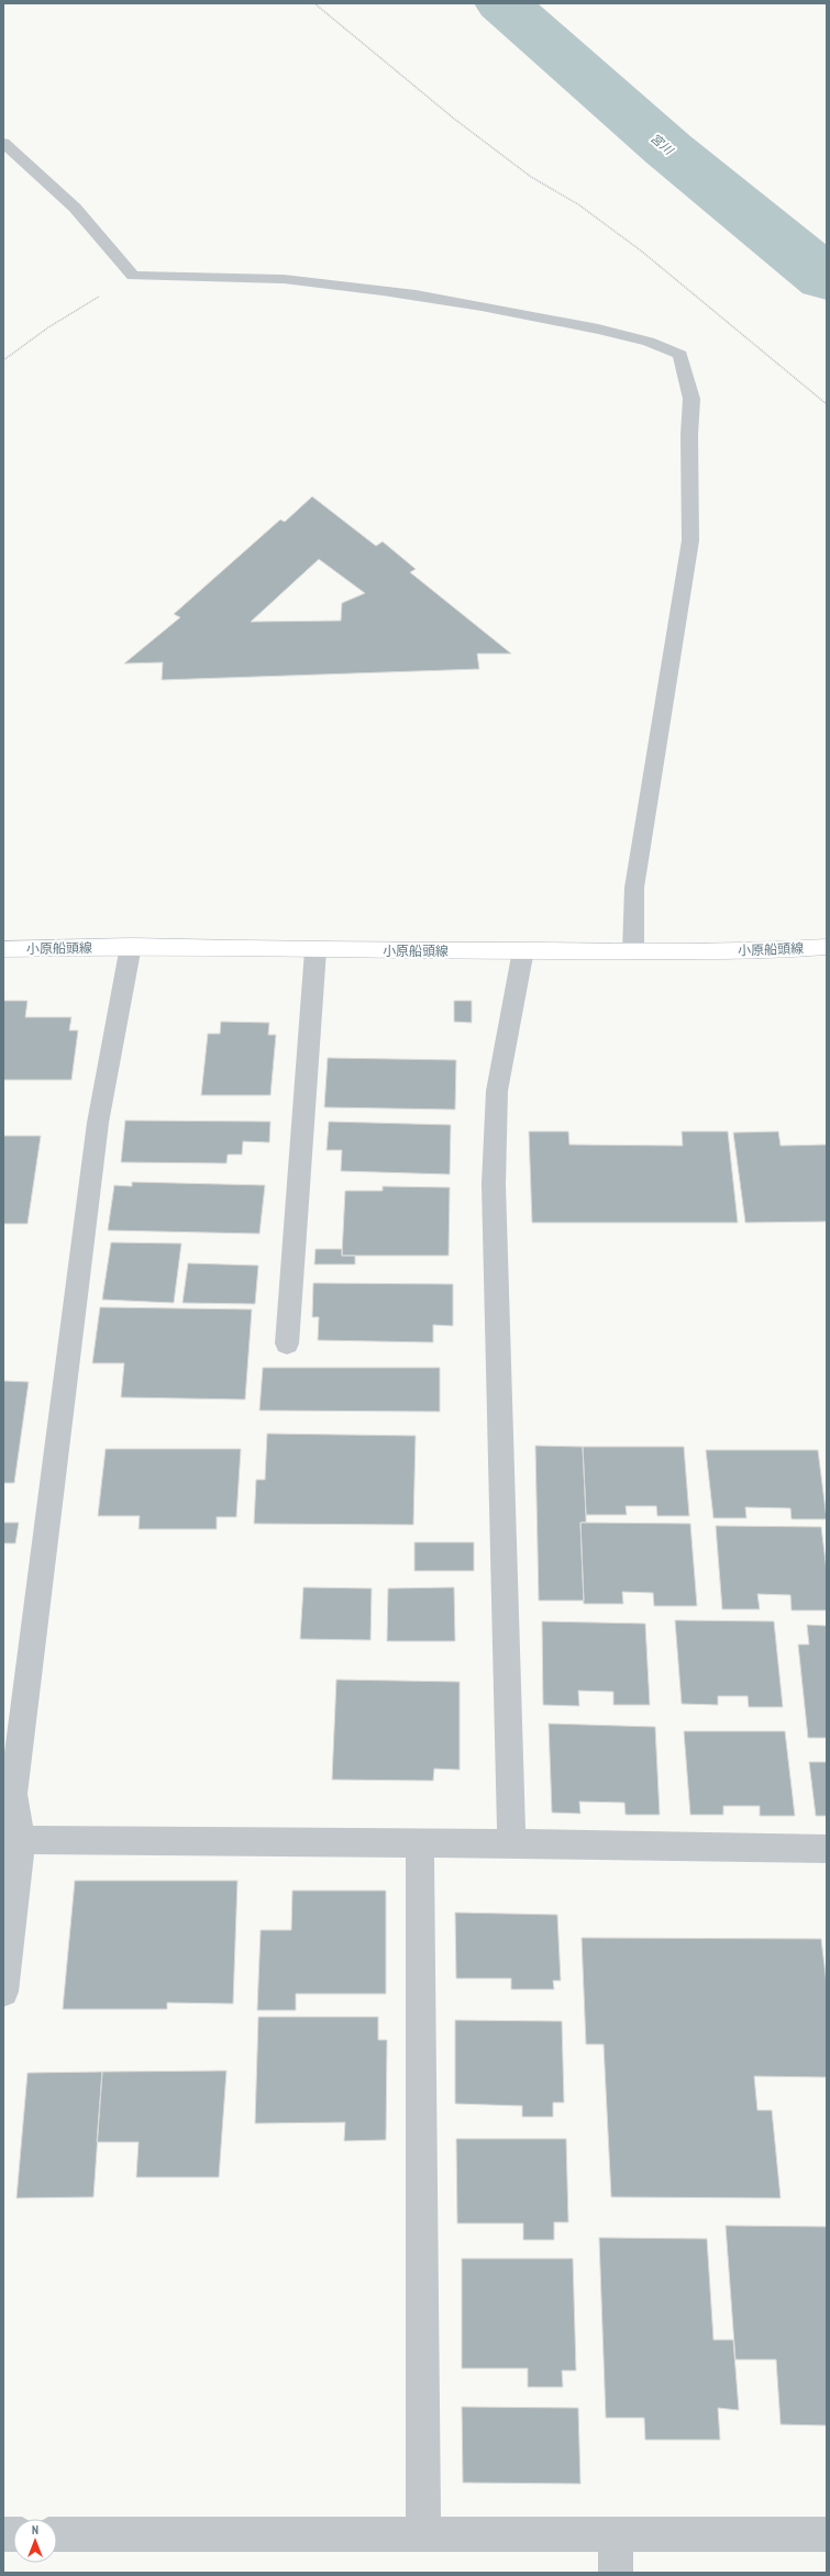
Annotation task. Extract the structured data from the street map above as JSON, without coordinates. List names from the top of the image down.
{
  "streets": {
    "main road": ["小原船頭線"]
  },
  "water": ["宮川"],
  "north": "top"
}
